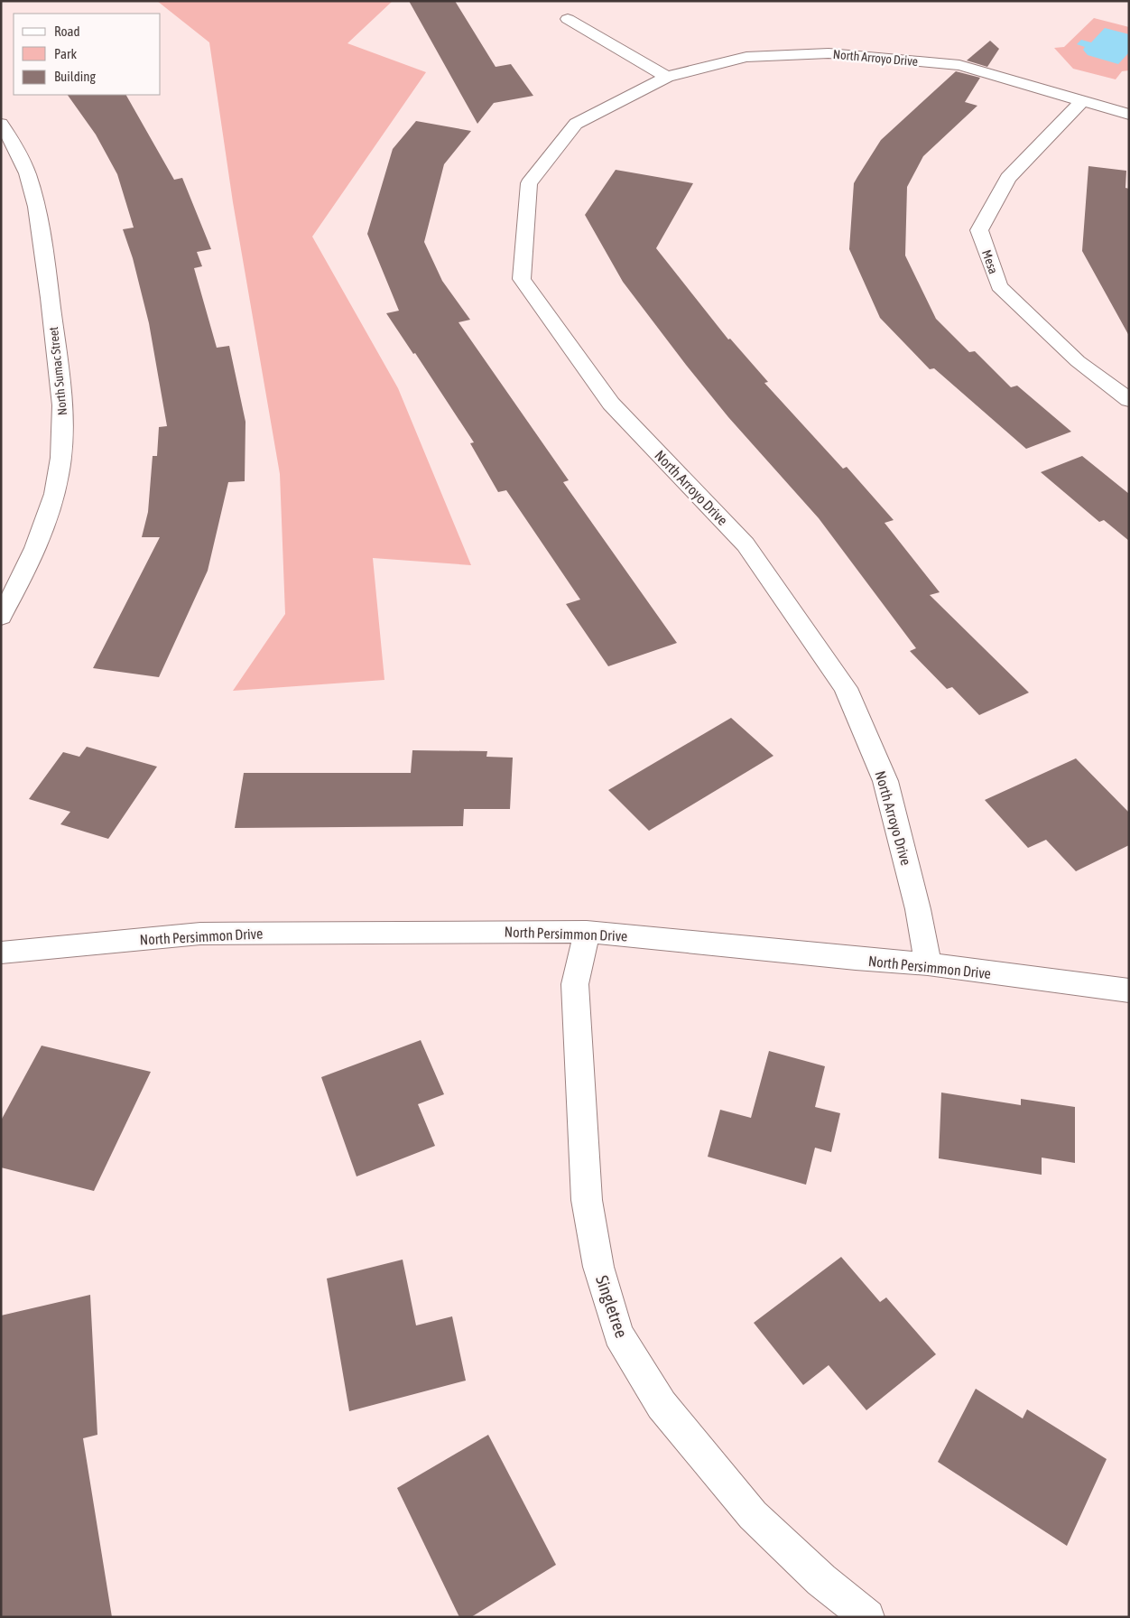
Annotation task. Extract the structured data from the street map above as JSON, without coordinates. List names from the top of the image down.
{
  "streets": {
    "street": [
      "North Arroyo Drive",
      "Mesa",
      "North Sumac Street",
      "North Persimmon Drive",
      "Singletree"
    ]
  },
  "crossings": [
    ["North Arroyo Drive", "Mesa"],
    ["North Arroyo Drive", "North Persimmon Drive"],
    ["North Persimmon Drive", "Singletree"]
  ],
  "legend": ["Road", "Park", "Building"]
}
